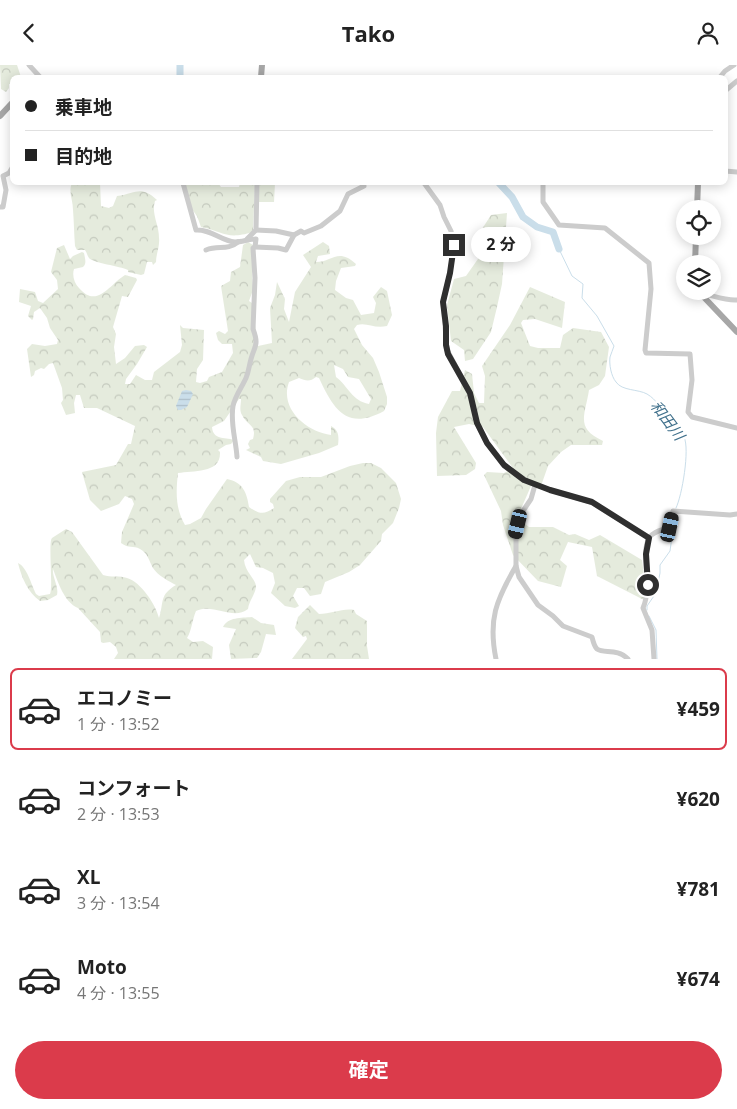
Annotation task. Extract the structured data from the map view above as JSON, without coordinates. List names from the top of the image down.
{
  "water": ["和田川"],
  "page": {
    "header": "Tako",
    "banner": ["乗車地", "目的地"],
    "bubble": "2 分",
    "list": [
      {
        "name": "エコノミー",
        "note": "1 分 · 13:52",
        "value": "¥459"
      },
      {
        "name": "コンフォート",
        "note": "2 分 · 13:53",
        "value": "¥620"
      },
      {
        "name": "XL",
        "note": "3 分 · 13:54",
        "value": "¥781"
      },
      {
        "name": "Moto",
        "note": "4 分 · 13:55",
        "value": "¥674"
      }
    ],
    "buttons": "確定"
  }
}
